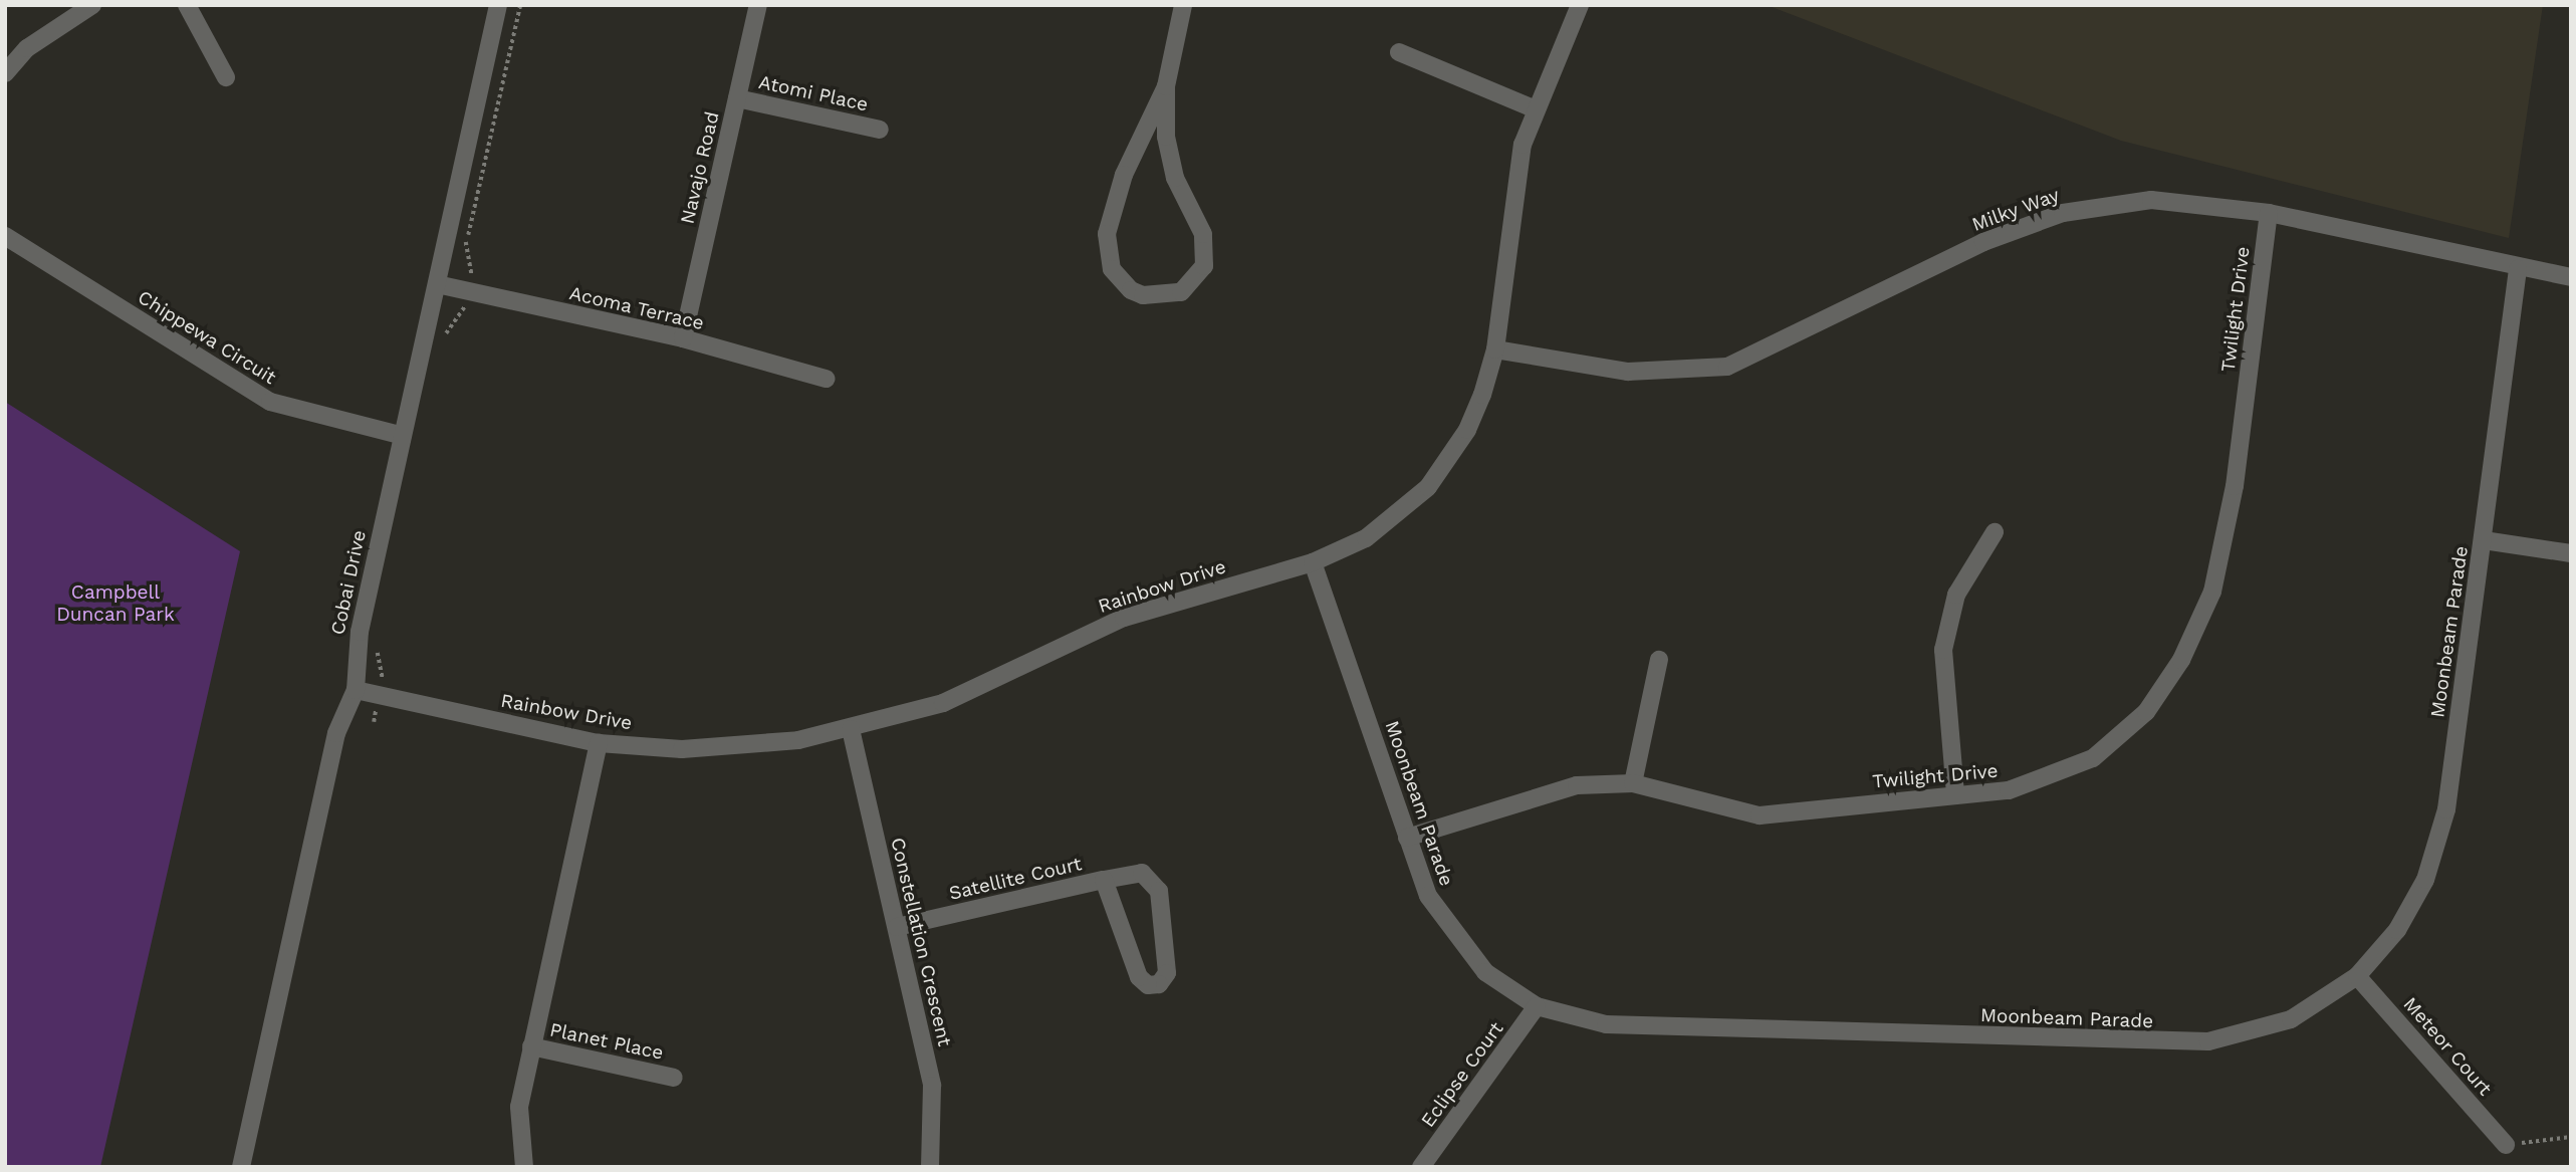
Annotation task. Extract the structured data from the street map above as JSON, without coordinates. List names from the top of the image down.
{
  "streets": {
    "street": [
      "Atomi Place",
      "Navajo Road",
      "Milky Way",
      "Acoma Terrace",
      "Twilight Drive",
      "Chippewa Circuit",
      "Cobai Drive",
      "Rainbow Drive",
      "Moonbeam Parade",
      "Satellite Court",
      "Constellation Crescent",
      "Planet Place",
      "Meteor Court",
      "Eclipse Court"
    ]
  },
  "crossings": [
    ["Atomi Place", "Navajo Road"],
    ["Navajo Road", "Acoma Terrace"],
    ["Milky Way", "Twilight Drive"],
    ["Milky Way", "Rainbow Drive"],
    ["Milky Way", "Moonbeam Parade"],
    ["Acoma Terrace", "Cobai Drive"],
    ["Twilight Drive", "Moonbeam Parade"],
    ["Chippewa Circuit", "Cobai Drive"],
    ["Cobai Drive", "Rainbow Drive"],
    ["Rainbow Drive", "Moonbeam Parade"],
    ["Rainbow Drive", "Constellation Crescent"],
    ["Moonbeam Parade", "Meteor Court"],
    ["Moonbeam Parade", "Eclipse Court"],
    ["Satellite Court", "Constellation Crescent"]
  ],
  "parks": ["Campbell Duncan Park"]
}
